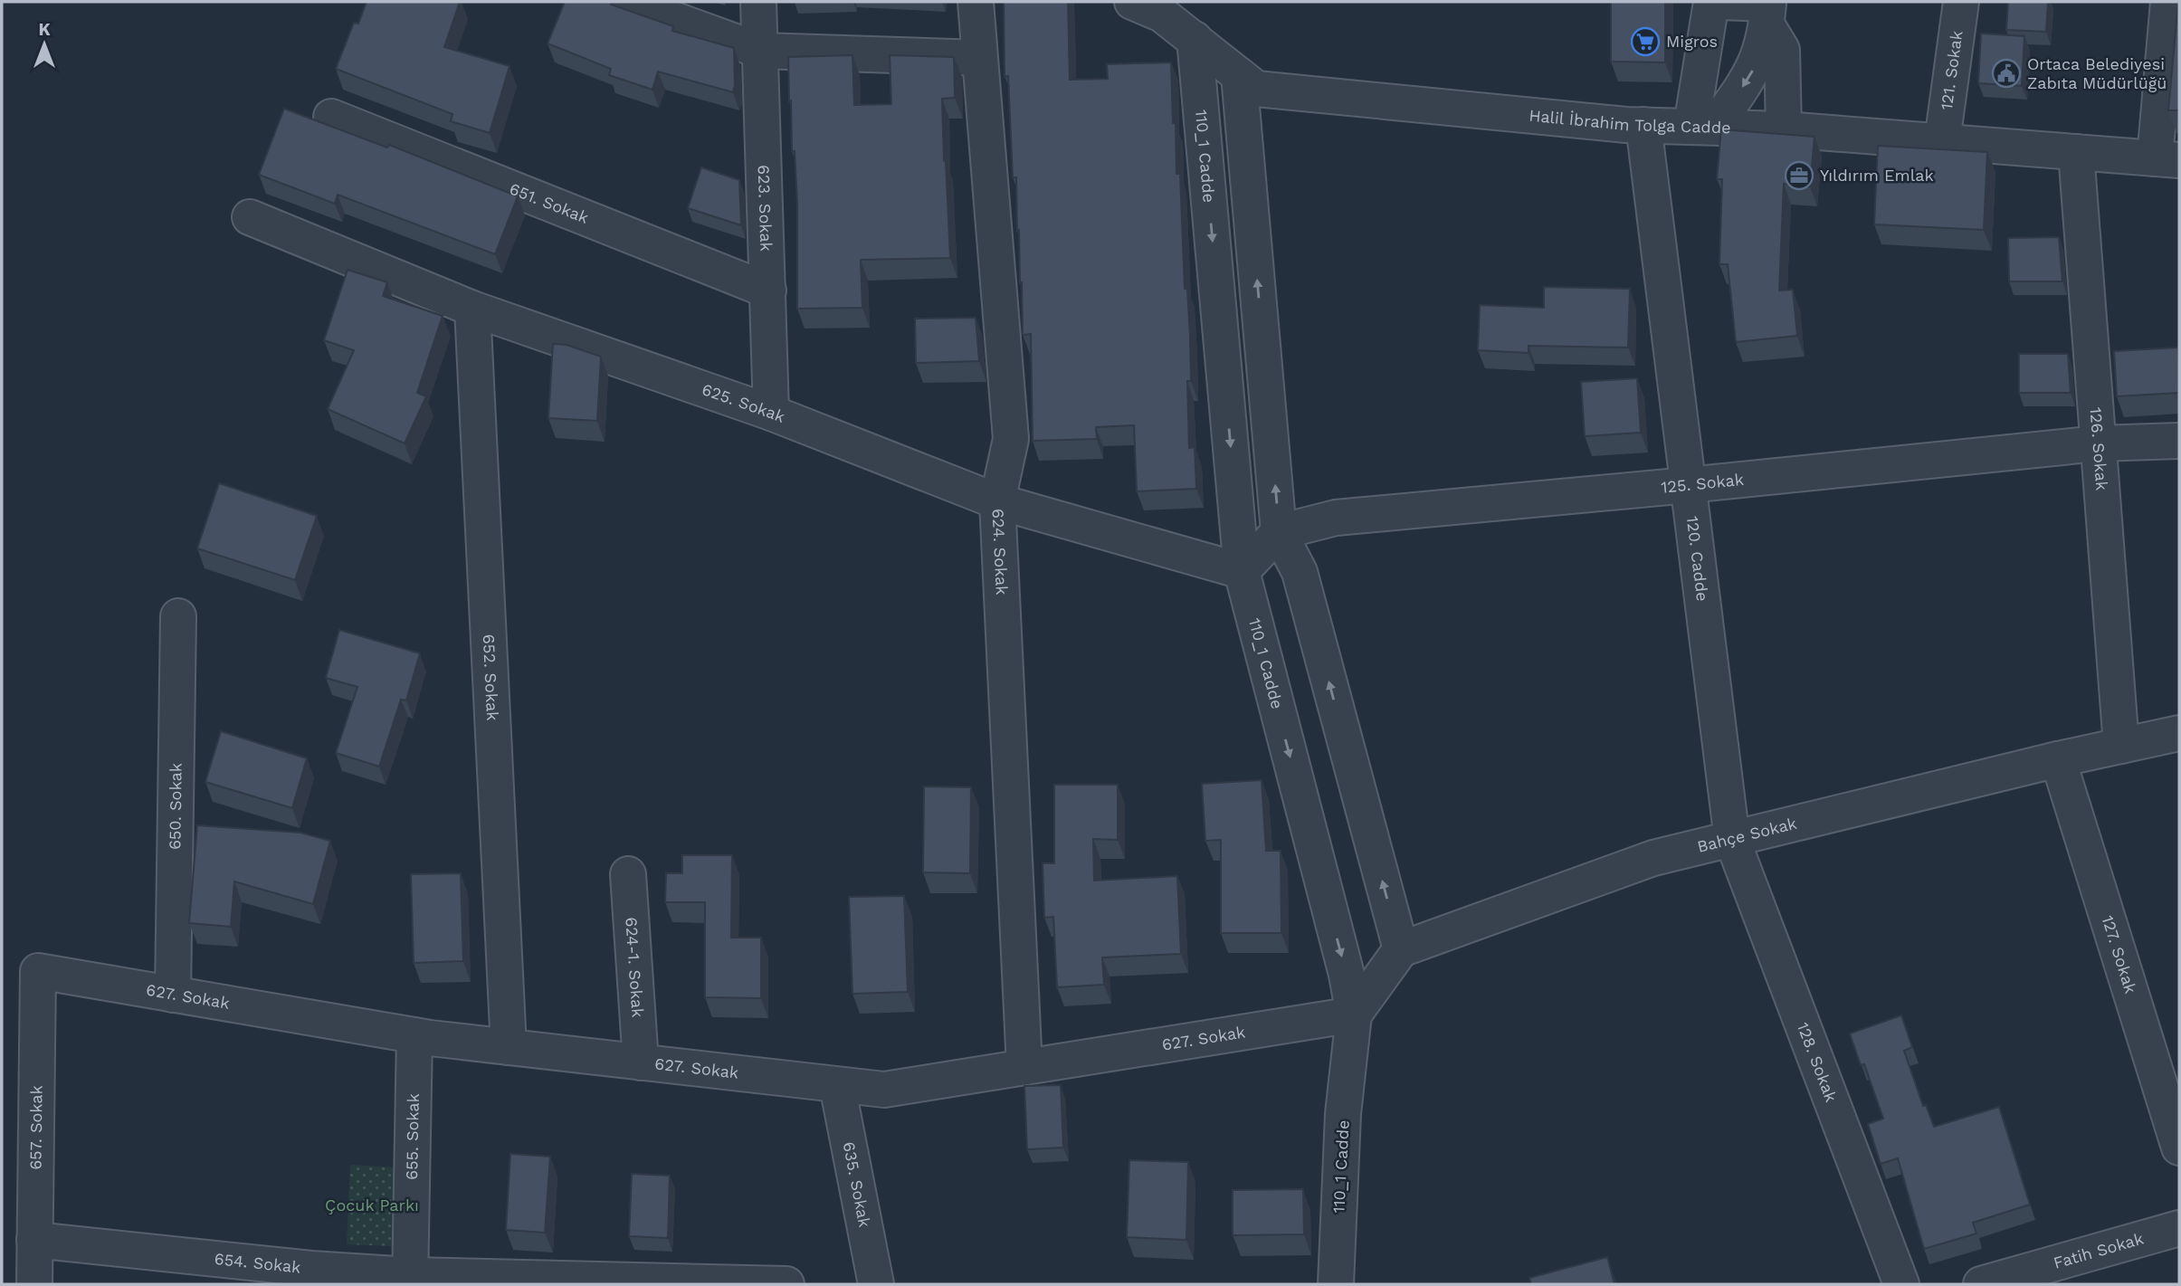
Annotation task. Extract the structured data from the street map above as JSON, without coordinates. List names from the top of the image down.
{
  "streets": {
    "street": [
      "121. Sokak",
      "Halil İbrahim Tolga Cadde",
      "110_1 Cadde",
      "651. Sokak",
      "623. Sokak",
      "625. Sokak",
      "126. Sokak",
      "125. Sokak",
      "624. Sokak",
      "120. Cadde",
      "652. Sokak",
      "650. Sokak",
      "Bahçe Sokak",
      "127. Sokak",
      "624-1. Sokak",
      "627. Sokak",
      "128. Sokak",
      "657. Sokak",
      "655. Sokak",
      "635. Sokak",
      "Fatih Sokak",
      "654. Sokak"
    ]
  },
  "crossings": [
    ["121. Sokak", "Halil İbrahim Tolga Cadde"],
    ["Halil İbrahim Tolga Cadde", "110_1 Cadde"],
    ["Halil İbrahim Tolga Cadde", "126. Sokak"],
    ["Halil İbrahim Tolga Cadde", "120. Cadde"],
    ["110_1 Cadde", "625. Sokak"],
    ["110_1 Cadde", "627. Sokak"],
    ["651. Sokak", "623. Sokak"],
    ["623. Sokak", "625. Sokak"],
    ["625. Sokak", "624. Sokak"],
    ["625. Sokak", "652. Sokak"],
    ["126. Sokak", "125. Sokak"],
    ["126. Sokak", "Bahçe Sokak"],
    ["125. Sokak", "120. Cadde"],
    ["624. Sokak", "627. Sokak"],
    ["120. Cadde", "Bahçe Sokak"],
    ["120. Cadde", "128. Sokak"],
    ["652. Sokak", "627. Sokak"],
    ["650. Sokak", "627. Sokak"],
    ["Bahçe Sokak", "127. Sokak"],
    ["Bahçe Sokak", "128. Sokak"],
    ["624-1. Sokak", "627. Sokak"],
    ["627. Sokak", "657. Sokak"],
    ["627. Sokak", "655. Sokak"],
    ["627. Sokak", "635. Sokak"],
    ["657. Sokak", "654. Sokak"],
    ["655. Sokak", "654. Sokak"]
  ],
  "parks": ["Çocuk Parkı"],
  "places": {
    "supermarket": ["Migros"],
    "public building": ["Ortaca Belediyesi Zabıta Müdürlüğü"],
    "office": ["Yıldırım Emlak"]
  },
  "north": "top"
}
